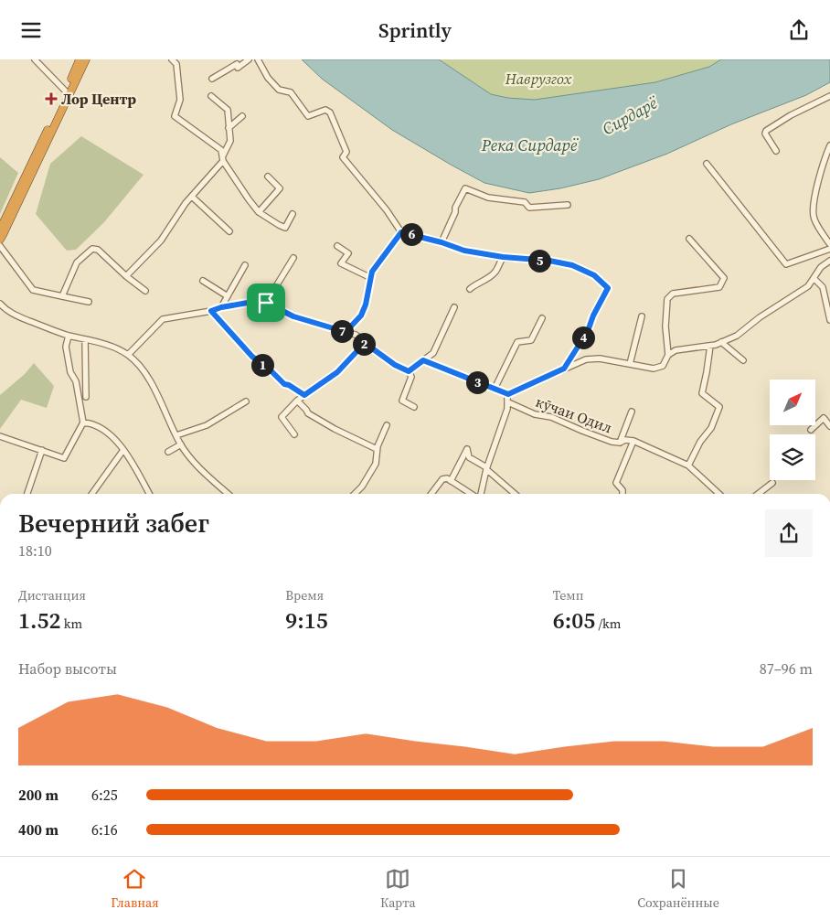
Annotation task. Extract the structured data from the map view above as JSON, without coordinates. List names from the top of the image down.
{
  "streets": {
    "street": ["кӯчаи Одил"]
  },
  "water": ["Сирдарё", "Река Сирдарё"],
  "parks": ["Наврузгох"],
  "places": {
    "health": ["Лор Центр"]
  },
  "north": "top right",
  "page": {
    "header": "Sprintly",
    "pins": [
      "6",
      "5",
      "7",
      "4",
      "2",
      "1",
      "3"
    ],
    "heading": ["Вечерний забег", "18:10"],
    "stats": [
      ["Дистанция", "1.52 km"],
      ["Время", "9:15"],
      ["Темп", "6:05 /km"]
    ],
    "chart": ["Набор высоты", "87–96 m"],
    "list": [
      {
        "name": "200 m",
        "note": "6:25"
      },
      {
        "name": "400 m",
        "note": "6:16"
      }
    ],
    "tabs": ["Главная", "Карта", "Сохранённые"]
  }
}
